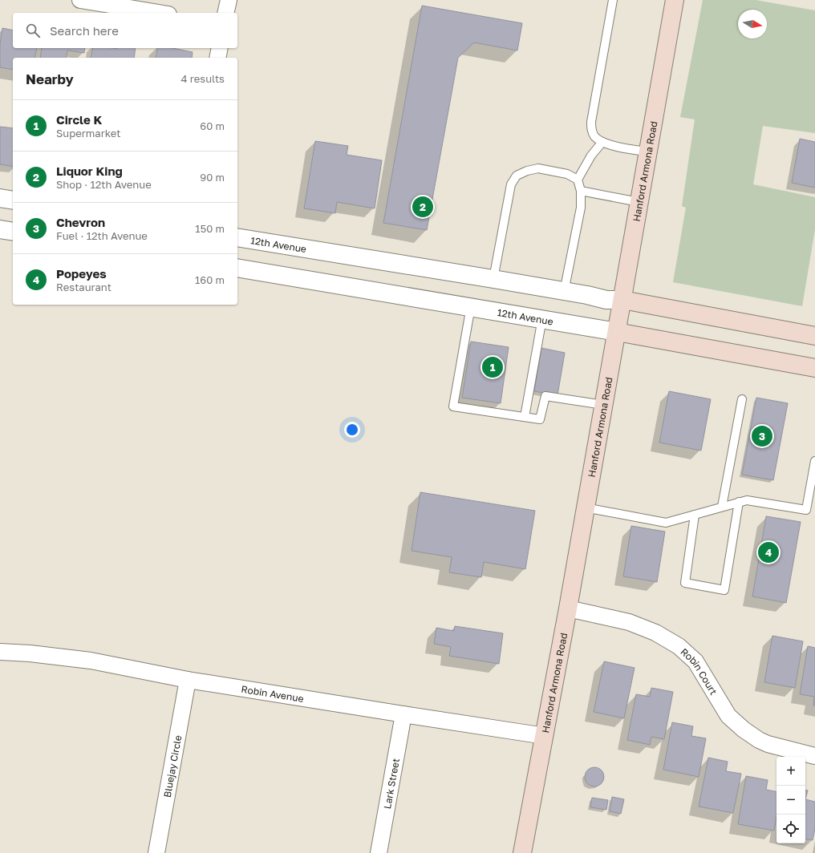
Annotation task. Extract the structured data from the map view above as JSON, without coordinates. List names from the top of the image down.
{
  "streets": {
    "main road": ["Hanford Armona Road", "12th Avenue"],
    "street": [
      "Robin Court",
      "Robin Avenue",
      "Bluejay Circle",
      "Lark Street"
    ]
  },
  "crossings": [
    ["Hanford Armona Road", "12th Avenue"],
    ["Hanford Armona Road", "Robin Court"],
    ["Hanford Armona Road", "Robin Avenue"],
    ["Robin Avenue", "Bluejay Circle"],
    ["Robin Avenue", "Lark Street"]
  ],
  "north": "right",
  "page": {
    "search": "Search here",
    "heading": ["Nearby", "4 results"],
    "list": [
      {
        "mark": "1",
        "name": "Circle K",
        "note": "Supermarket",
        "value": "60 m"
      },
      {
        "mark": "2",
        "name": "Liquor King",
        "note": "Shop · 12th Avenue",
        "value": "90 m"
      },
      {
        "mark": "3",
        "name": "Chevron",
        "note": "Fuel · 12th Avenue",
        "value": "150 m"
      },
      {
        "mark": "4",
        "name": "Popeyes",
        "note": "Restaurant",
        "value": "160 m"
      }
    ],
    "pins": [
      "2",
      "1",
      "3",
      "4"
    ],
    "map_buttons": ["+", "−"]
  }
}
